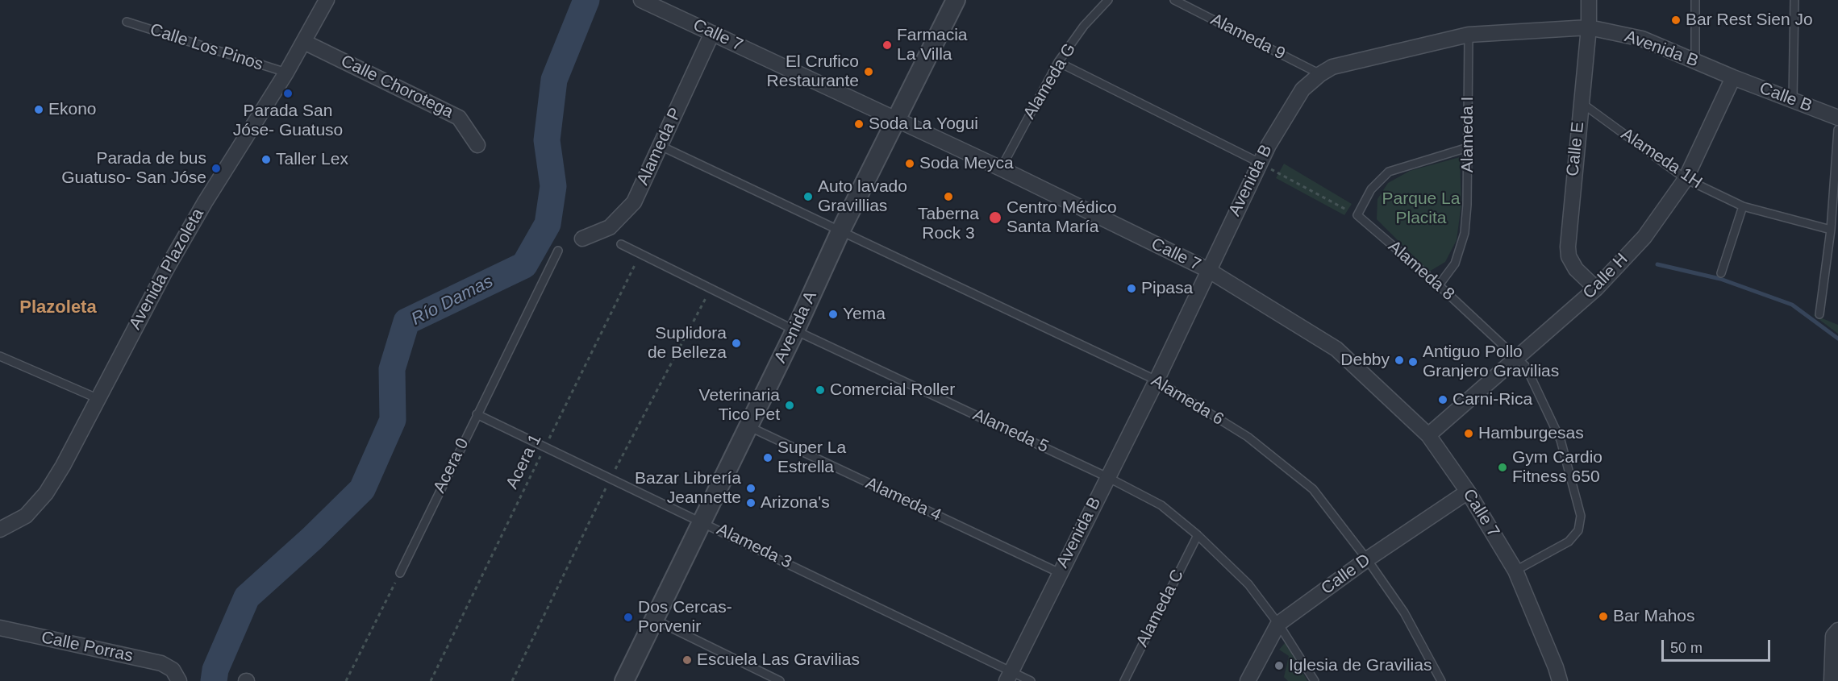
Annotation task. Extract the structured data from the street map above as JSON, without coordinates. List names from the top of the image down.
{
  "streets": {
    "street": [
      "Calle 7",
      "Avenida B",
      "Calle Chorotega",
      "Calle B",
      "Alameda P",
      "Calle E",
      "Avenida Plazoleta",
      "Calle H",
      "Avenida A",
      "Calle D",
      "Calle Porras"
    ],
    "lane": [
      "Alameda 9",
      "Calle Los Pinos",
      "Alameda G",
      "Alameda I",
      "Alameda 1H",
      "Alameda 8",
      "Alameda 6",
      "Alameda 5",
      "Acera 0",
      "Alameda 4",
      "Alameda 3",
      "Alameda C"
    ],
    "path": ["Acera 1"]
  },
  "crossings": [
    ["Calle 7", "Avenida B"],
    ["Calle 7", "Alameda G"],
    ["Calle 7", "Alameda P"],
    ["Calle 7", "Alameda 8"],
    ["Calle 7", "Calle H"],
    ["Calle 7", "Avenida A"],
    ["Calle 7", "Calle D"],
    ["Alameda 9", "Avenida B"],
    ["Calle Los Pinos", "Avenida Plazoleta"],
    ["Avenida B", "Calle B"],
    ["Avenida B", "Alameda I"],
    ["Avenida B", "Calle E"],
    ["Avenida B", "Calle H"],
    ["Avenida B", "Alameda 6"],
    ["Avenida B", "Alameda 5"],
    ["Avenida B", "Alameda 4"],
    ["Avenida B", "Alameda 3"],
    ["Calle Chorotega", "Avenida Plazoleta"],
    ["Calle B", "Calle H"],
    ["Alameda I", "Alameda 8"],
    ["Calle E", "Alameda 1H"],
    ["Calle E", "Calle H"],
    ["Alameda 1H", "Calle H"],
    ["Alameda 8", "Calle H"],
    ["Avenida A", "Alameda 6"],
    ["Avenida A", "Alameda 5"],
    ["Avenida A", "Alameda 4"],
    ["Avenida A", "Alameda 3"],
    ["Alameda 6", "Calle D"],
    ["Alameda 5", "Acera 1"],
    ["Alameda 5", "Calle D"],
    ["Alameda 5", "Alameda C"],
    ["Acera 1", "Alameda 3"],
    ["Acera 0", "Alameda 3"]
  ],
  "districts": ["Plazoleta"],
  "water": ["Río Damas"],
  "parks": ["Parque La Placita"],
  "places": [
    "Bar Rest Sien Jo",
    "Farmacia La Villa",
    "El Crufico Restaurante",
    "Parada San Jóse- Guatuso",
    "Ekono",
    "Soda La Yogui",
    "Taller Lex",
    "Soda Meyca",
    "Parada de bus Guatuso- San Jóse",
    "Auto lavado Gravillias",
    "Taberna Rock 3",
    "Centro Médico Santa María",
    "Pipasa",
    "Yema",
    "Suplidora de Belleza",
    "Debby",
    "Antiguo Pollo Granjero Gravilias",
    "Comercial Roller",
    "Carni-Rica",
    "Veterinaria Tico Pet",
    "Hamburgesas",
    "Super La Estrella",
    "Gym Cardio Fitness 650",
    "Bazar Librería Jeannette",
    "Arizona's",
    "Bar Mahos",
    "Dos Cercas- Porvenir",
    "Escuela Las Gravilias",
    "Iglesia de Gravilias"
  ],
  "scale_bar": "50 m"
}
